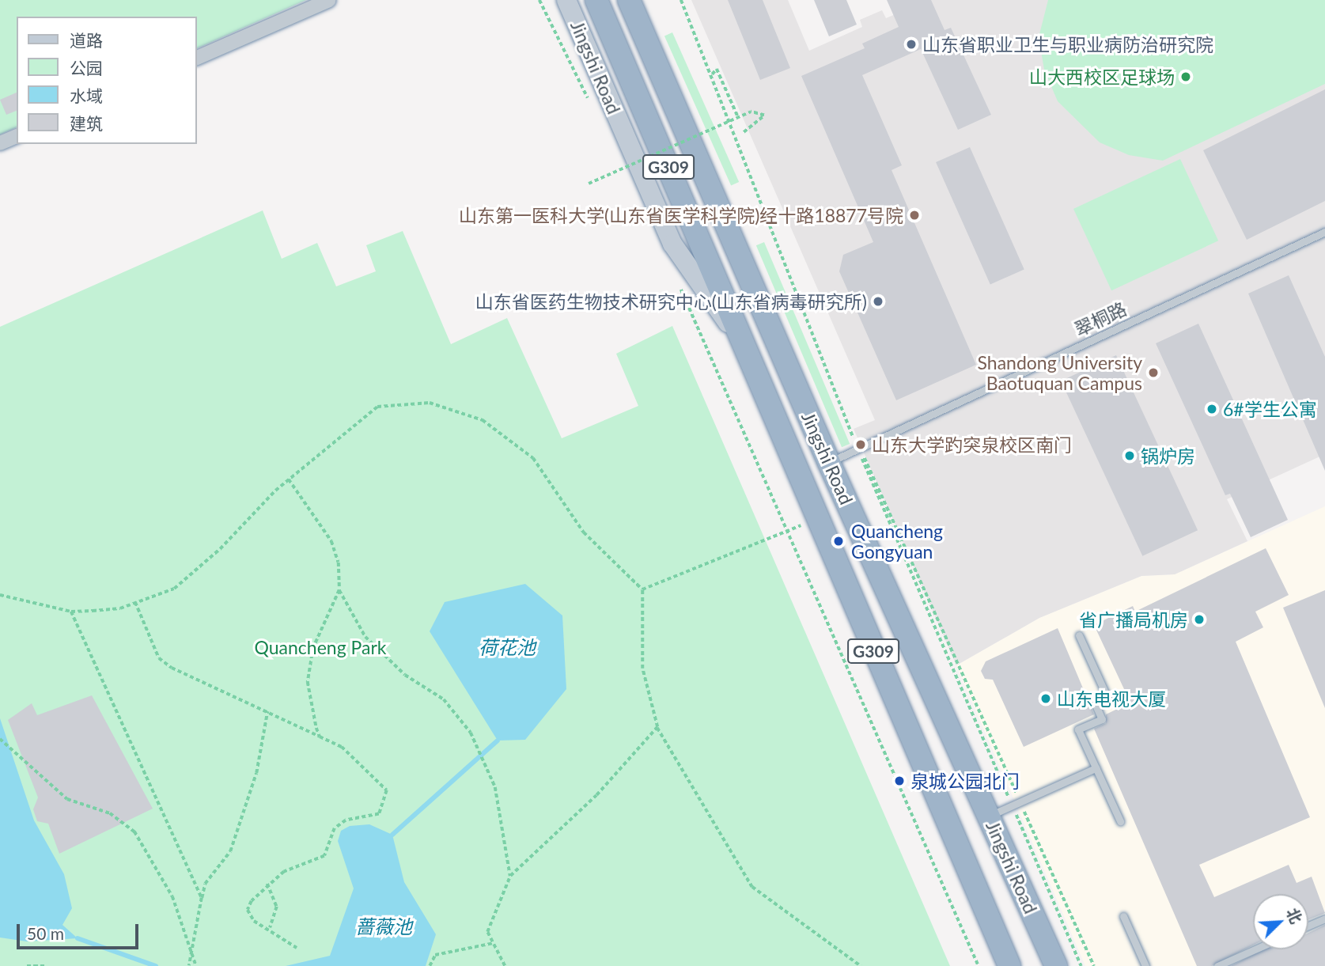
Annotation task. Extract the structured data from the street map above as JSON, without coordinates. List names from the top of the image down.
{
  "streets": {
    "highway": ["Jingshi Road", "G309"],
    "lane": ["翠桐路"]
  },
  "crossings": [
    ["Jingshi Road", "翠桐路"]
  ],
  "water": ["荷花池", "蔷薇池"],
  "parks": ["Quancheng Park"],
  "places": [
    "山东省职业卫生与职业病防治研究院",
    "山大西校区足球场",
    "山东第一医科大学(山东省医学科学院)经十路18877号院",
    "山东省医药生物技术研究中心(山东省病毒研究所)",
    "Shandong University Baotuquan Campus",
    "6#学生公寓",
    "山东大学趵突泉校区南门",
    "锅炉房",
    "Quancheng Gongyuan",
    "省广播局机房",
    "山东电视大厦",
    "泉城公园北门"
  ],
  "legend": [
    "道路",
    "公园",
    "水域",
    "建筑"
  ],
  "scale_bar": "50 m",
  "north": "top right"
}
